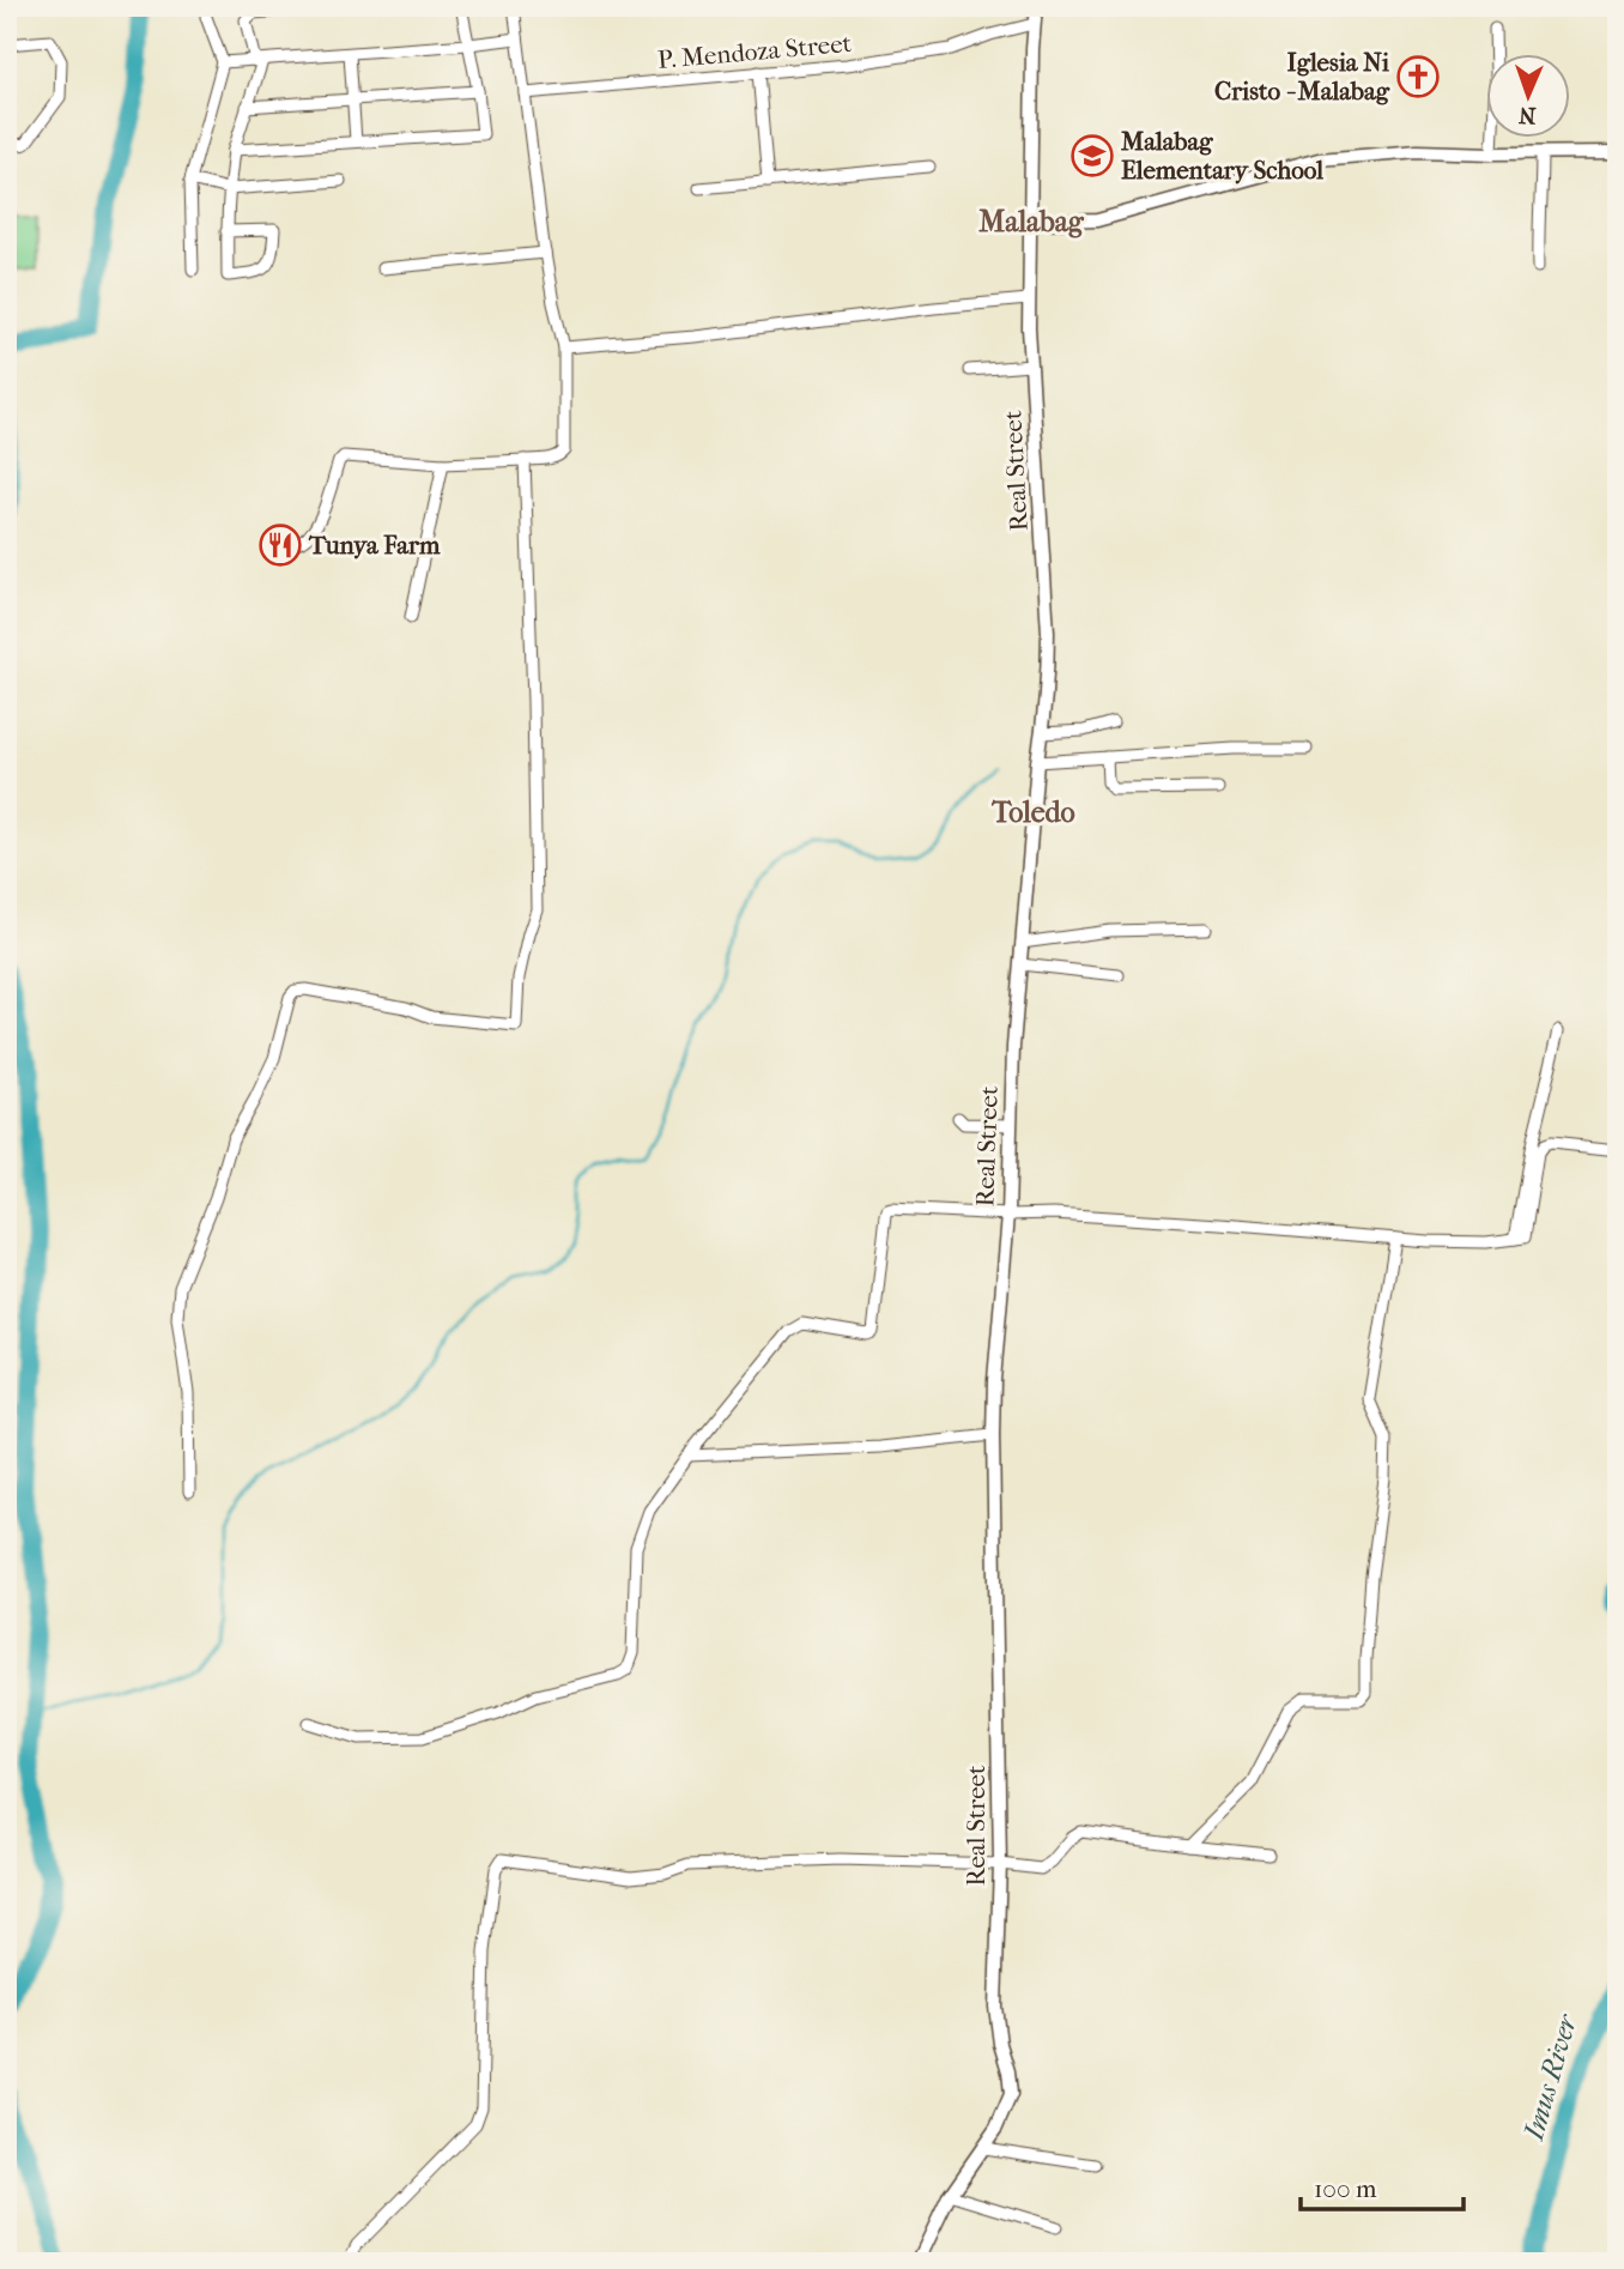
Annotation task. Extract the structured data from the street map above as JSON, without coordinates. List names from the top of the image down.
{
  "streets": {
    "street": ["P. Mendoza Street", "Real Street"]
  },
  "crossings": [
    ["P. Mendoza Street", "Real Street"]
  ],
  "districts": ["Malabag", "Toledo"],
  "water": ["Imus River"],
  "places": {
    "church": ["Iglesia Ni Cristo - Malabag"],
    "school or university": ["Malabag Elementary School"],
    "restaurant": ["Tunya Farm"]
  },
  "scale_bar": "100 m",
  "north": "bottom"
}
